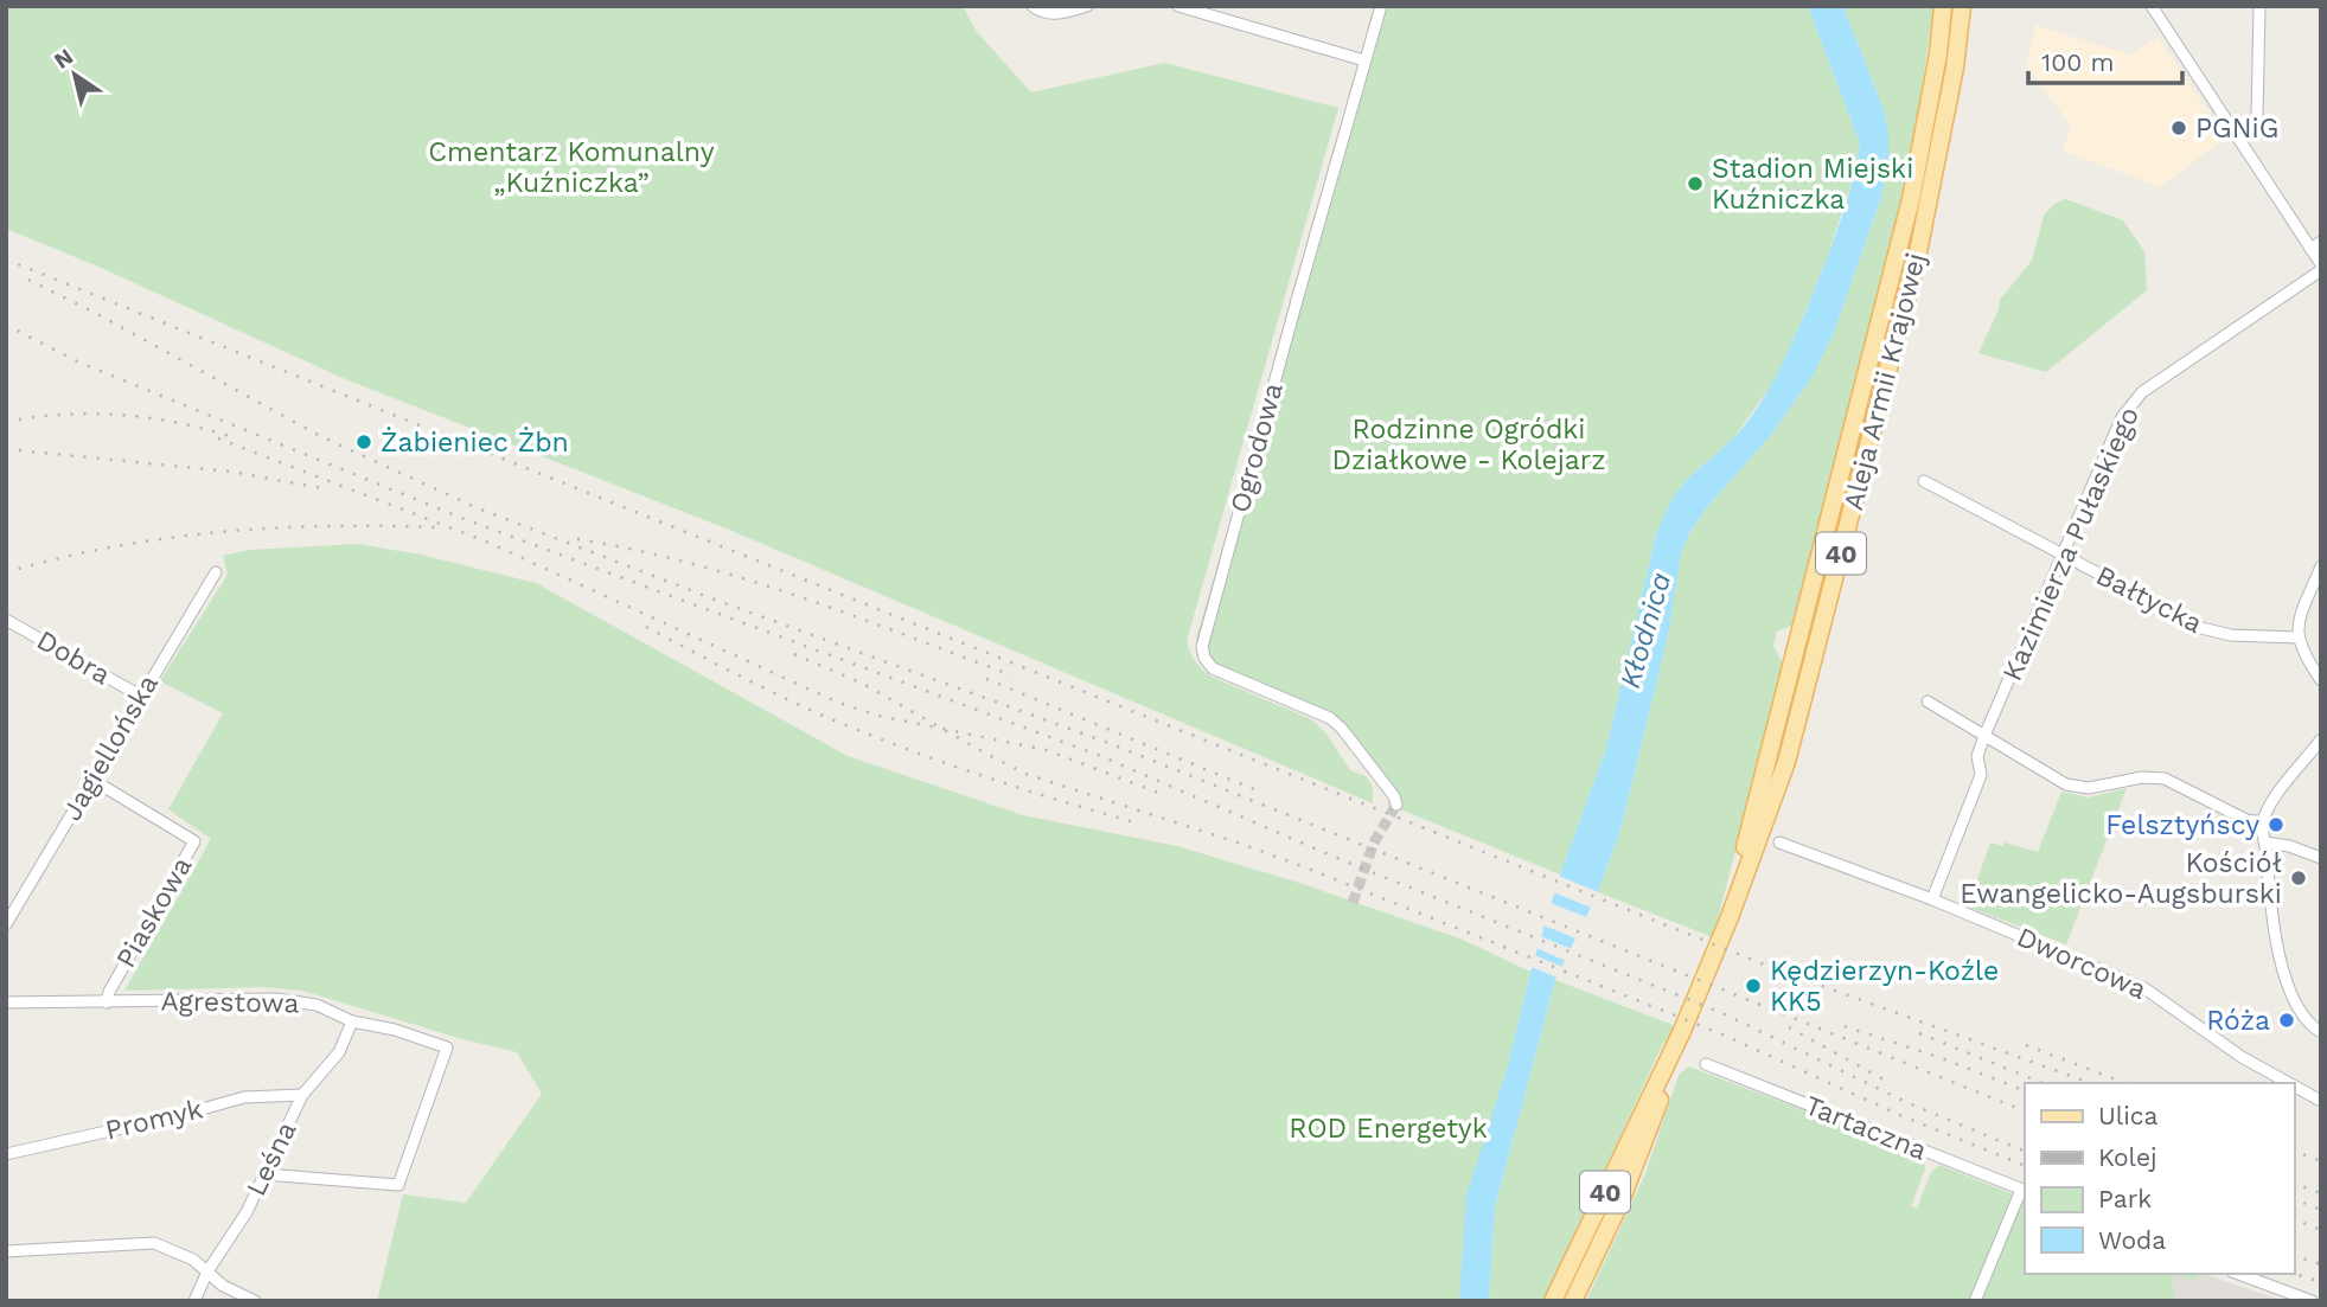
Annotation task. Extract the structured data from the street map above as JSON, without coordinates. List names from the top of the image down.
{
  "streets": {
    "main road": ["Aleja Armii Krajowej", "40"],
    "street": [
      "Ogrodowa",
      "Kazimierza Pułaskiego",
      "Bałtycka",
      "Dobra",
      "Jagiellońska",
      "Piaskowa",
      "Dworcowa",
      "Agrestowa",
      "Promyk",
      "Tartaczna",
      "Leśna"
    ]
  },
  "crossings": [
    ["Kazimierza Pułaskiego", "Bałtycka"],
    ["Kazimierza Pułaskiego", "Dworcowa"],
    ["Dobra", "Jagiellońska"],
    ["Jagiellońska", "Piaskowa"],
    ["Piaskowa", "Agrestowa"],
    ["Agrestowa", "Leśna"],
    ["Promyk", "Leśna"]
  ],
  "water": ["Kłodnica"],
  "parks": ["Cmentarz Komunalny „Kuźniczka”", "Rodzinne Ogródki Działkowe - Kolejarz", "ROD Energetyk"],
  "places": [
    "PGNiG",
    "Stadion Miejski Kuźniczka",
    "Żabieniec Żbn",
    "Felsztyńscy",
    "Kościół Ewangelicko-Augsburski",
    "Kędzierzyn-Koźle KK5",
    "Róża"
  ],
  "legend": [
    "Ulica",
    "Kolej",
    "Park",
    "Woda"
  ],
  "scale_bar": "100 m",
  "north": "top left"
}
